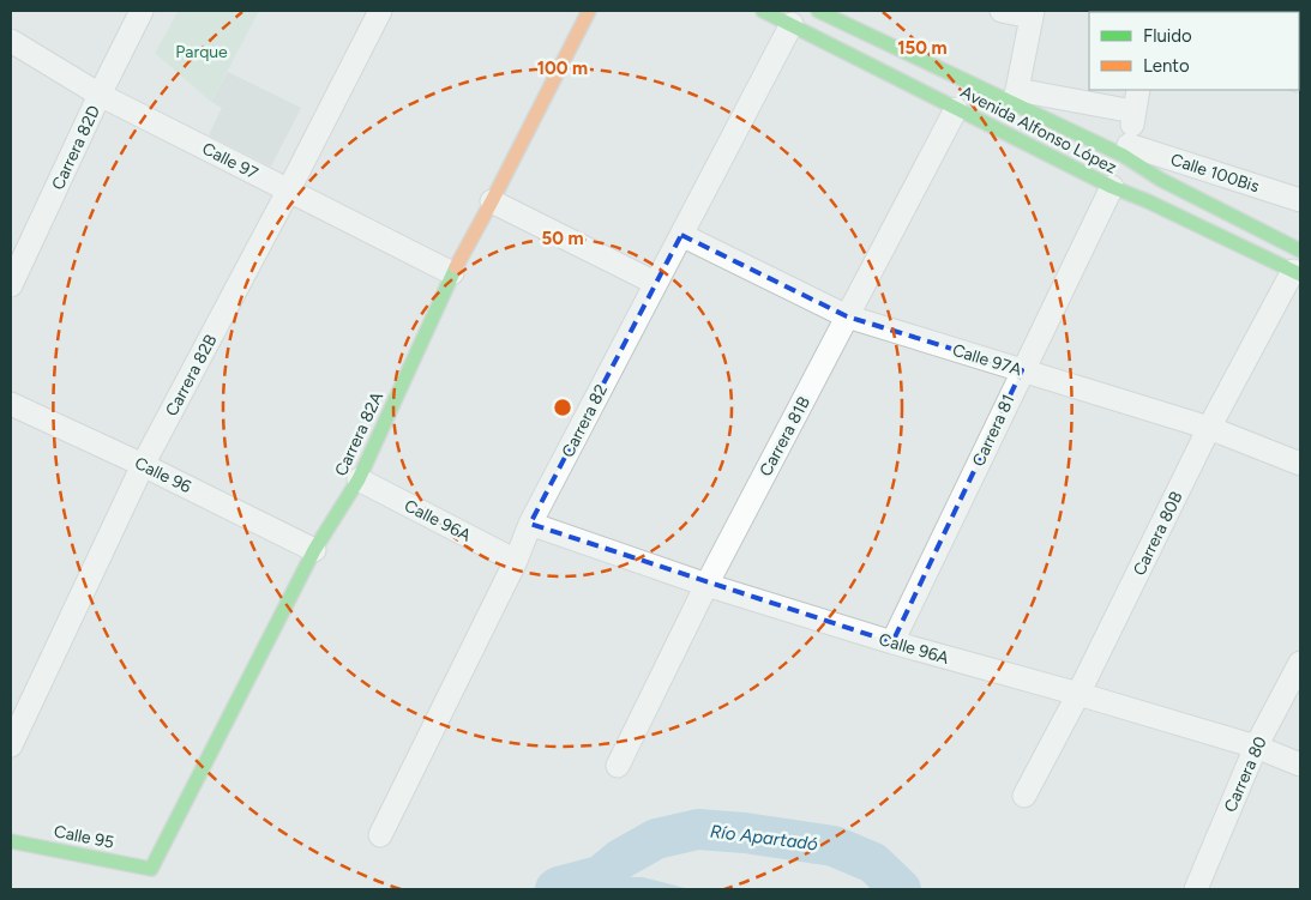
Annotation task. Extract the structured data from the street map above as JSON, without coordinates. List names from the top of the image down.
{
  "streets": {
    "street": [
      "Avenida Alfonso López",
      "Carrera 82D",
      "Calle 97",
      "Calle 100Bis",
      "Calle 97A",
      "Carrera 82B",
      "Carrera 82",
      "Carrera 81",
      "Carrera 82A",
      "Carrera 81B",
      "Calle 96",
      "Calle 96A",
      "Carrera 80B",
      "Carrera 80",
      "Calle 95"
    ]
  },
  "crossings": [
    ["Avenida Alfonso López", "Calle 100Bis"],
    ["Avenida Alfonso López", "Carrera 82"],
    ["Avenida Alfonso López", "Carrera 81"],
    ["Avenida Alfonso López", "Carrera 81B"],
    ["Avenida Alfonso López", "Carrera 80B"],
    ["Carrera 82D", "Calle 97"],
    ["Calle 97", "Carrera 82B"],
    ["Calle 97", "Carrera 82A"],
    ["Calle 97A", "Carrera 82"],
    ["Calle 97A", "Carrera 81"],
    ["Calle 97A", "Carrera 81B"],
    ["Calle 97A", "Carrera 80B"],
    ["Carrera 82B", "Calle 96"],
    ["Carrera 82", "Calle 96A"],
    ["Carrera 81", "Calle 96A"],
    ["Carrera 82A", "Calle 96"],
    ["Carrera 82A", "Calle 96A"],
    ["Carrera 82A", "Calle 95"],
    ["Carrera 81B", "Calle 96A"],
    ["Calle 96A", "Carrera 80B"],
    ["Calle 96A", "Carrera 80"]
  ],
  "water": ["Río Apartadó"],
  "parks": ["Parque"],
  "legend": ["Fluido", "Lento"],
  "rings": ["150 m", "100 m", "50 m"]
}
